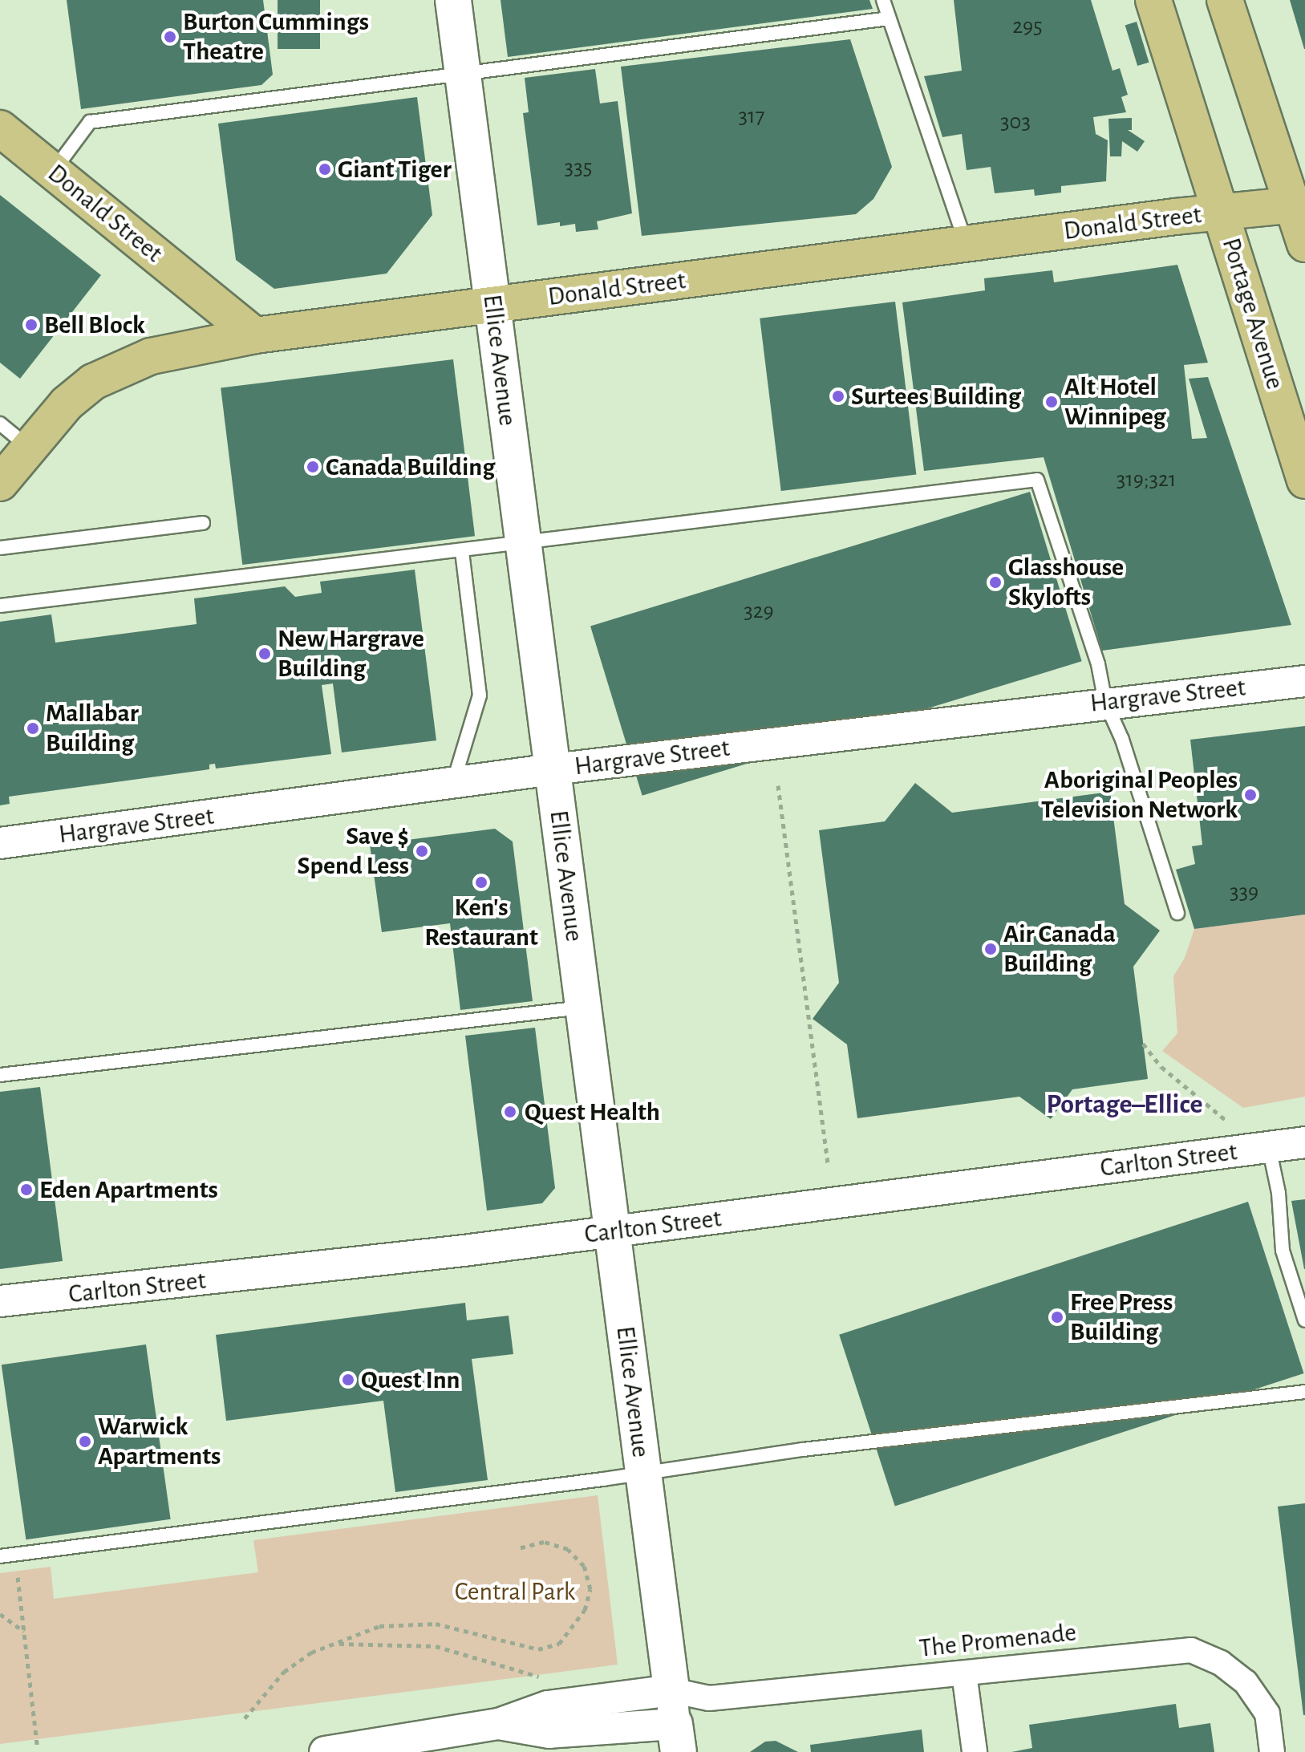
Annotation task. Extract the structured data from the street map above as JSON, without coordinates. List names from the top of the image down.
{
  "streets": {
    "main road": ["Donald Street", "Portage Avenue", "Ellice Avenue"],
    "street": ["Hargrave Street", "Carlton Street", "The Promenade"]
  },
  "crossings": [
    ["Donald Street", "Portage Avenue"],
    ["Donald Street", "Ellice Avenue"],
    ["Ellice Avenue", "Hargrave Street"],
    ["Ellice Avenue", "Carlton Street"],
    ["Ellice Avenue", "The Promenade"]
  ],
  "districts": ["Portage–Ellice"],
  "parks": ["Central Park"],
  "places": [
    "Burton Cummings Theatre",
    "Giant Tiger",
    "Bell Block",
    "Surtees Building",
    "Alt Hotel Winnipeg",
    "Canada Building",
    "Glasshouse Skylofts",
    "New Hargrave Building",
    "Mallabar Building",
    "Aboriginal Peoples Television Network",
    "Save $ Spend Less",
    "Ken's Restaurant",
    "Air Canada Building",
    "Quest Health",
    "Eden Apartments",
    "Free Press Building",
    "Quest Inn",
    "Warwick Apartments"
  ],
  "house_numbers": [
    "295",
    "317",
    "303",
    "335",
    "319;321",
    "329",
    "339"
  ]
}
